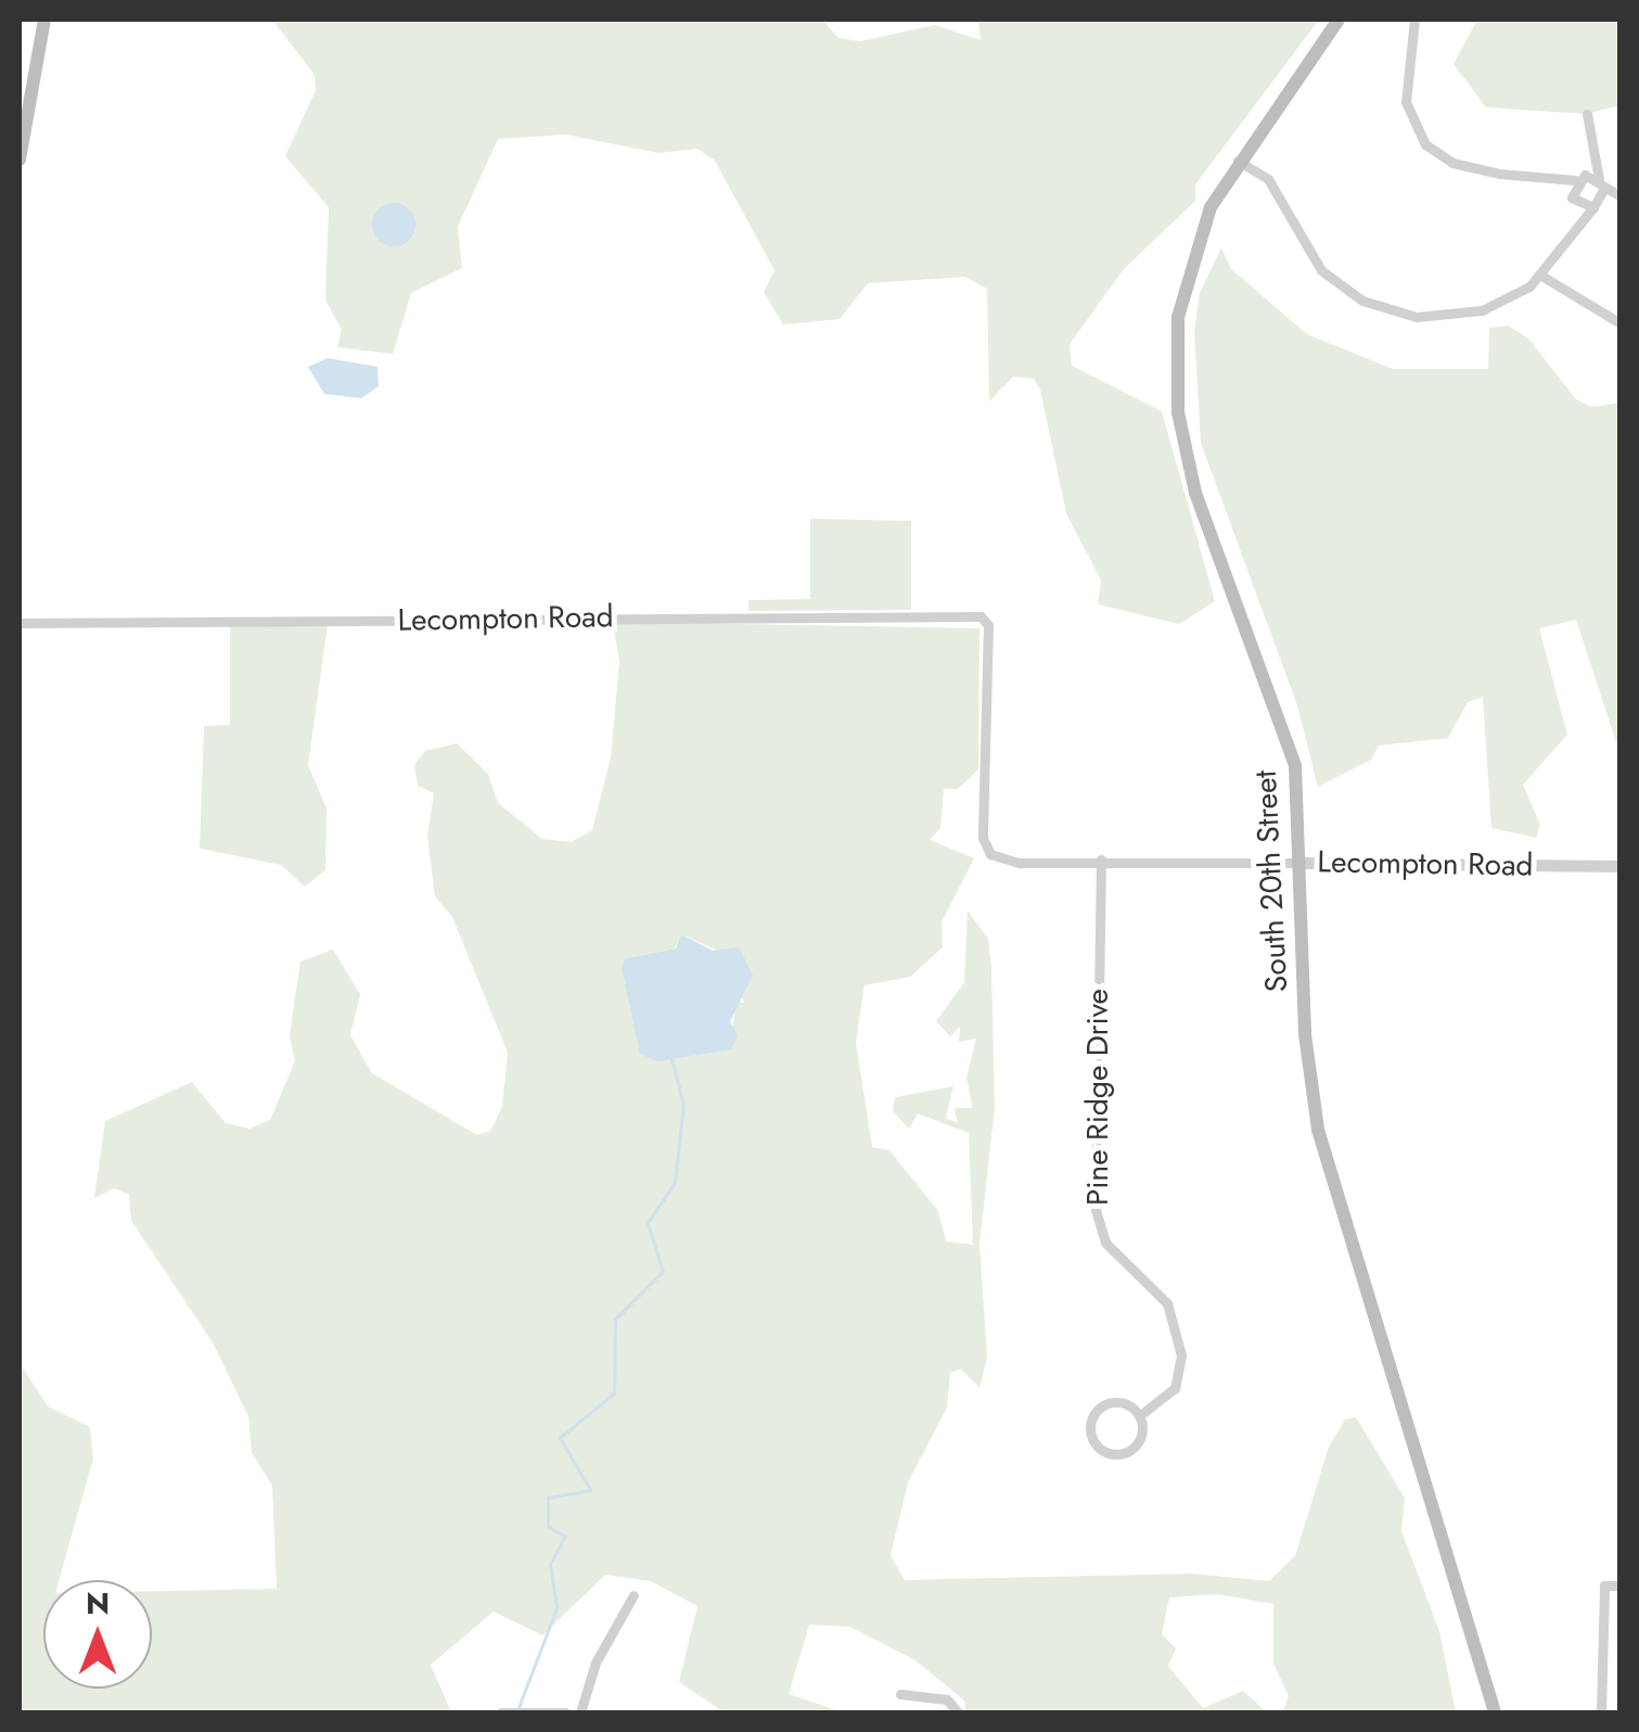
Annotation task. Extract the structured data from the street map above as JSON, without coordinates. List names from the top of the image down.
{
  "streets": {
    "main road": ["South 20th Street"],
    "street": ["Lecompton Road", "Pine Ridge Drive"]
  },
  "crossings": [
    ["Lecompton Road", "South 20th Street"],
    ["Lecompton Road", "Pine Ridge Drive"]
  ],
  "north": "top"
}
